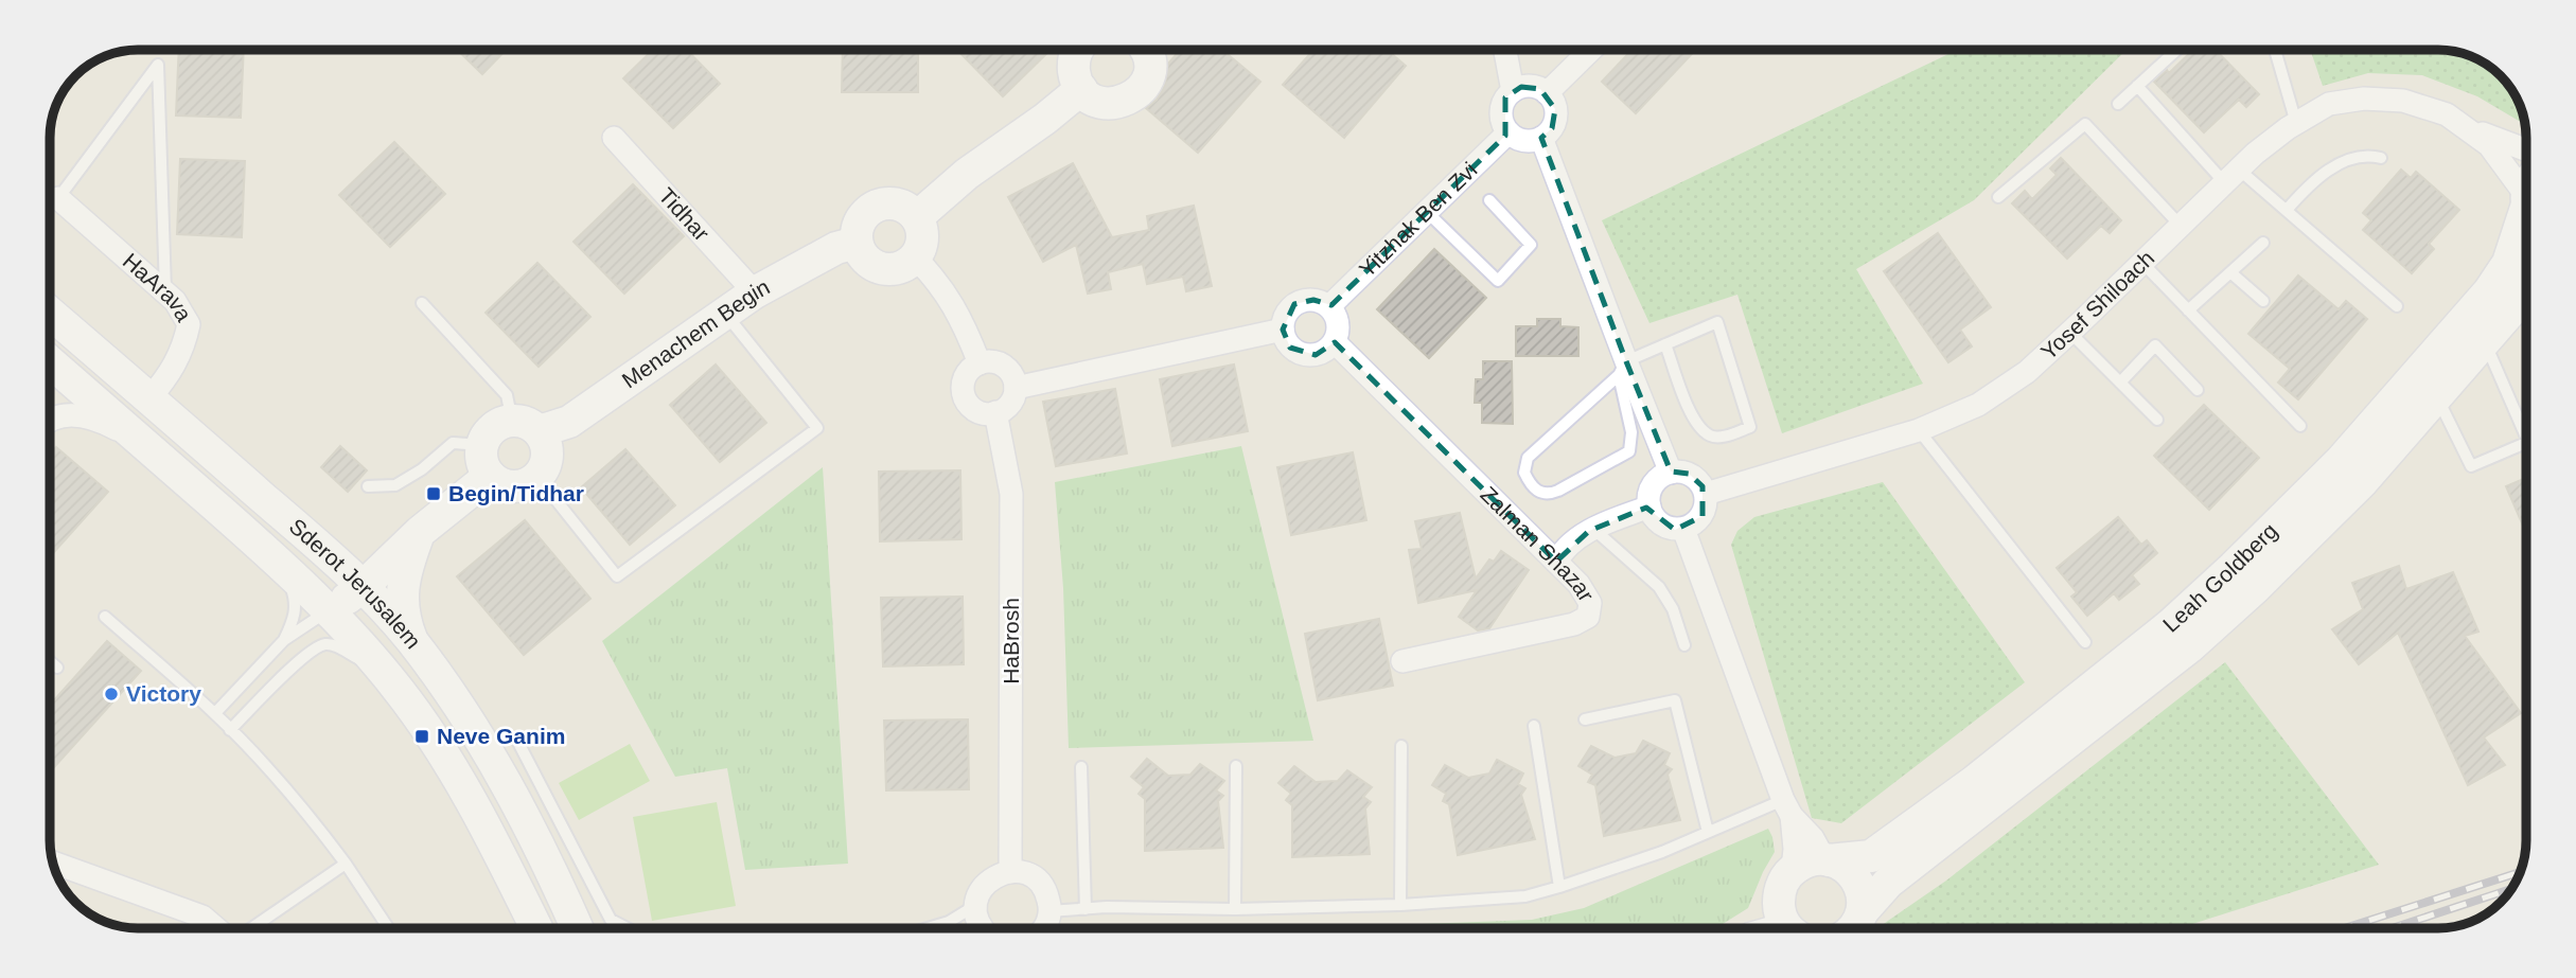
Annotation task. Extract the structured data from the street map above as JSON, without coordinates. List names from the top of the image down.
{
  "streets": {
    "street": [
      "Tidhar",
      "Yitzhak Ben Zvi",
      "HaArava",
      "Yosef Shiloach",
      "Menachem Begin",
      "Zalman Shazar",
      "Leah Goldberg",
      "Sderot Jerusalem",
      "HaBrosh"
    ]
  },
  "crossings": [
    ["Tidhar", "Menachem Begin"],
    ["Yitzhak Ben Zvi", "Zalman Shazar"],
    ["HaArava", "Sderot Jerusalem"]
  ],
  "places": {
    "transit": ["Begin/Tidhar", "Neve Ganim"],
    "other": ["Victory"]
  }
}
